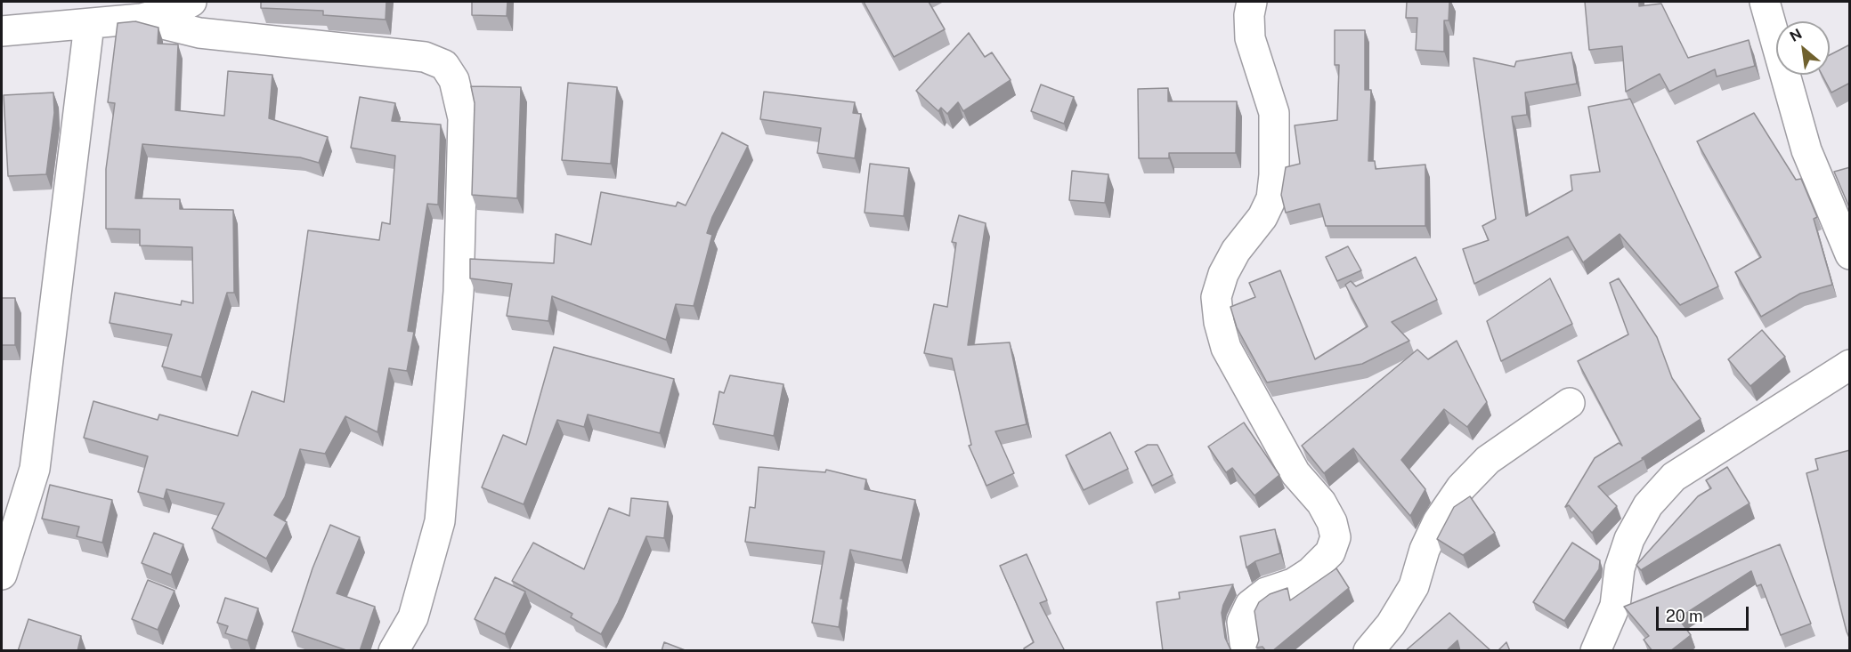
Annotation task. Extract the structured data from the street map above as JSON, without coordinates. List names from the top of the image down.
{
  "scale_bar": "20 m",
  "north": "top left"
}
